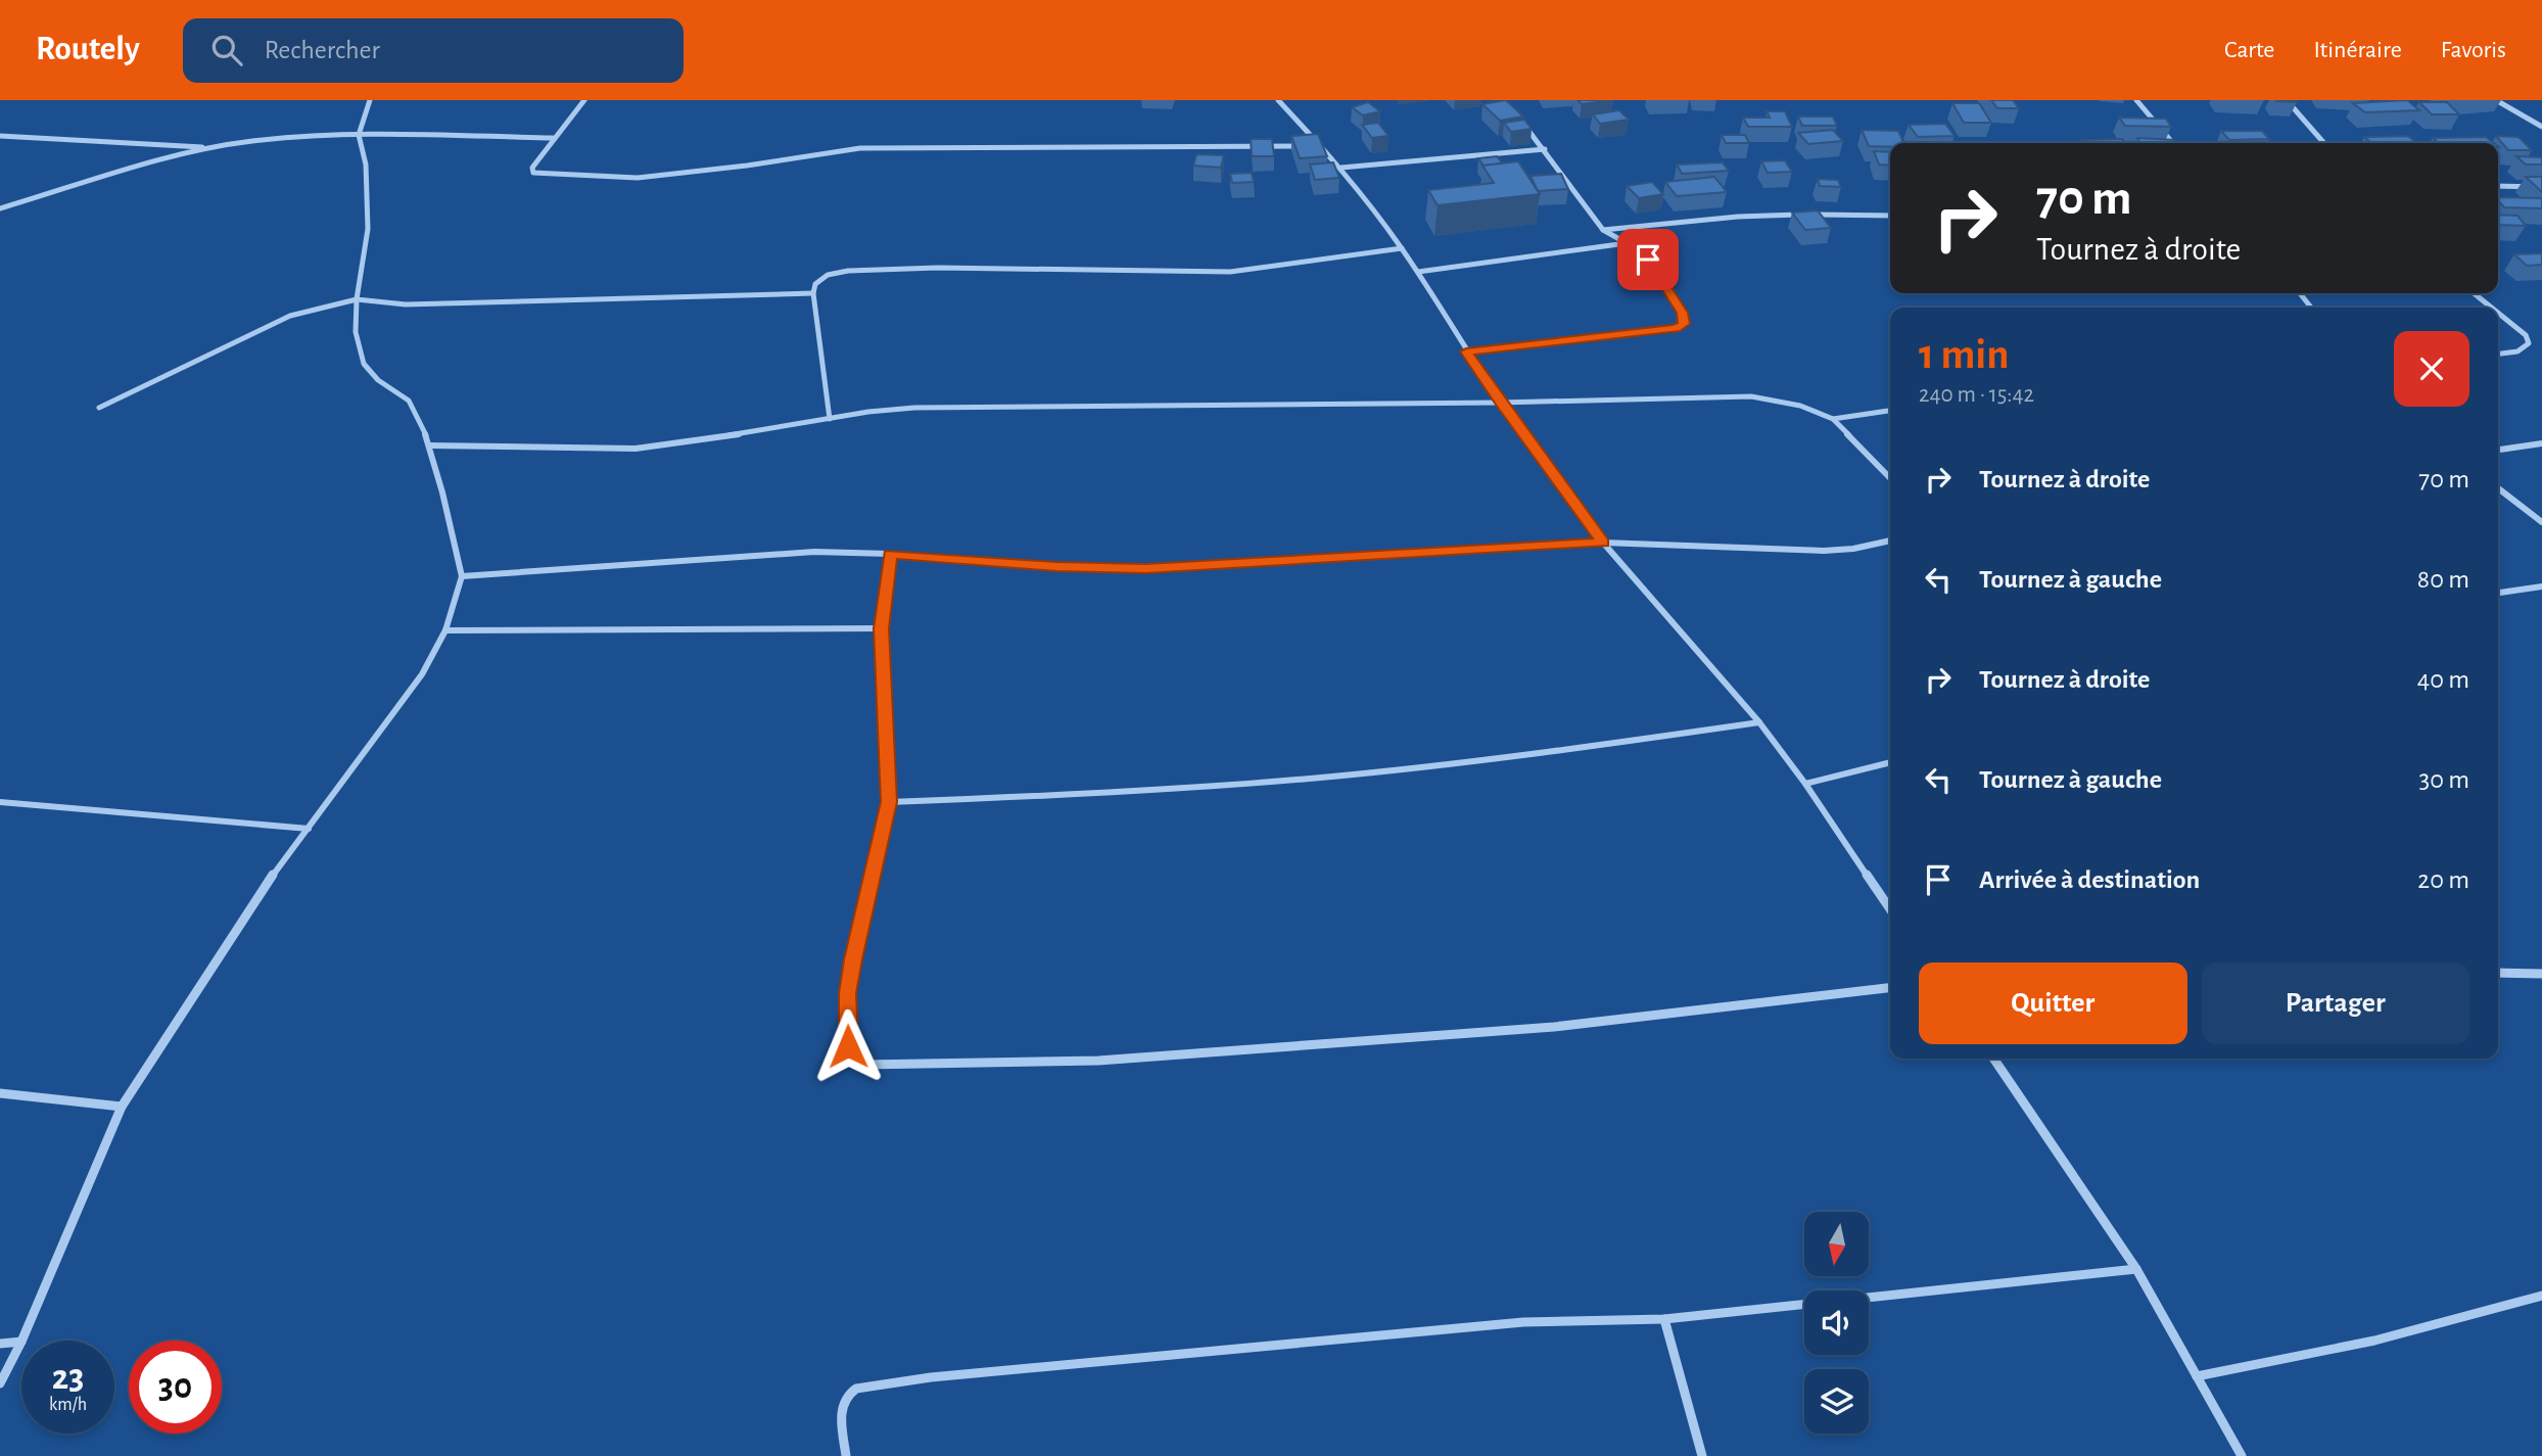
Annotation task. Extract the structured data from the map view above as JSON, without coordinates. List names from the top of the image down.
{
  "north": "bottom",
  "page": {
    "header": "Routely",
    "search": "Rechercher",
    "nav": ["Carte", "Itinéraire", "Favoris"],
    "turn": ["70 m", "Tournez à droite"],
    "heading": ["1 min", "240 m · 15:42"],
    "list": [
      {
        "name": "Tournez à droite",
        "value": "70 m"
      },
      {
        "name": "Tournez à gauche",
        "value": "80 m"
      },
      {
        "name": "Tournez à droite",
        "value": "40 m"
      },
      {
        "name": "Tournez à gauche",
        "value": "30 m"
      },
      {
        "name": "Arrivée à destination",
        "value": "20 m"
      }
    ],
    "buttons": ["Quitter", "Partager"],
    "speed": "23 km/h",
    "limit": "30"
  }
}
